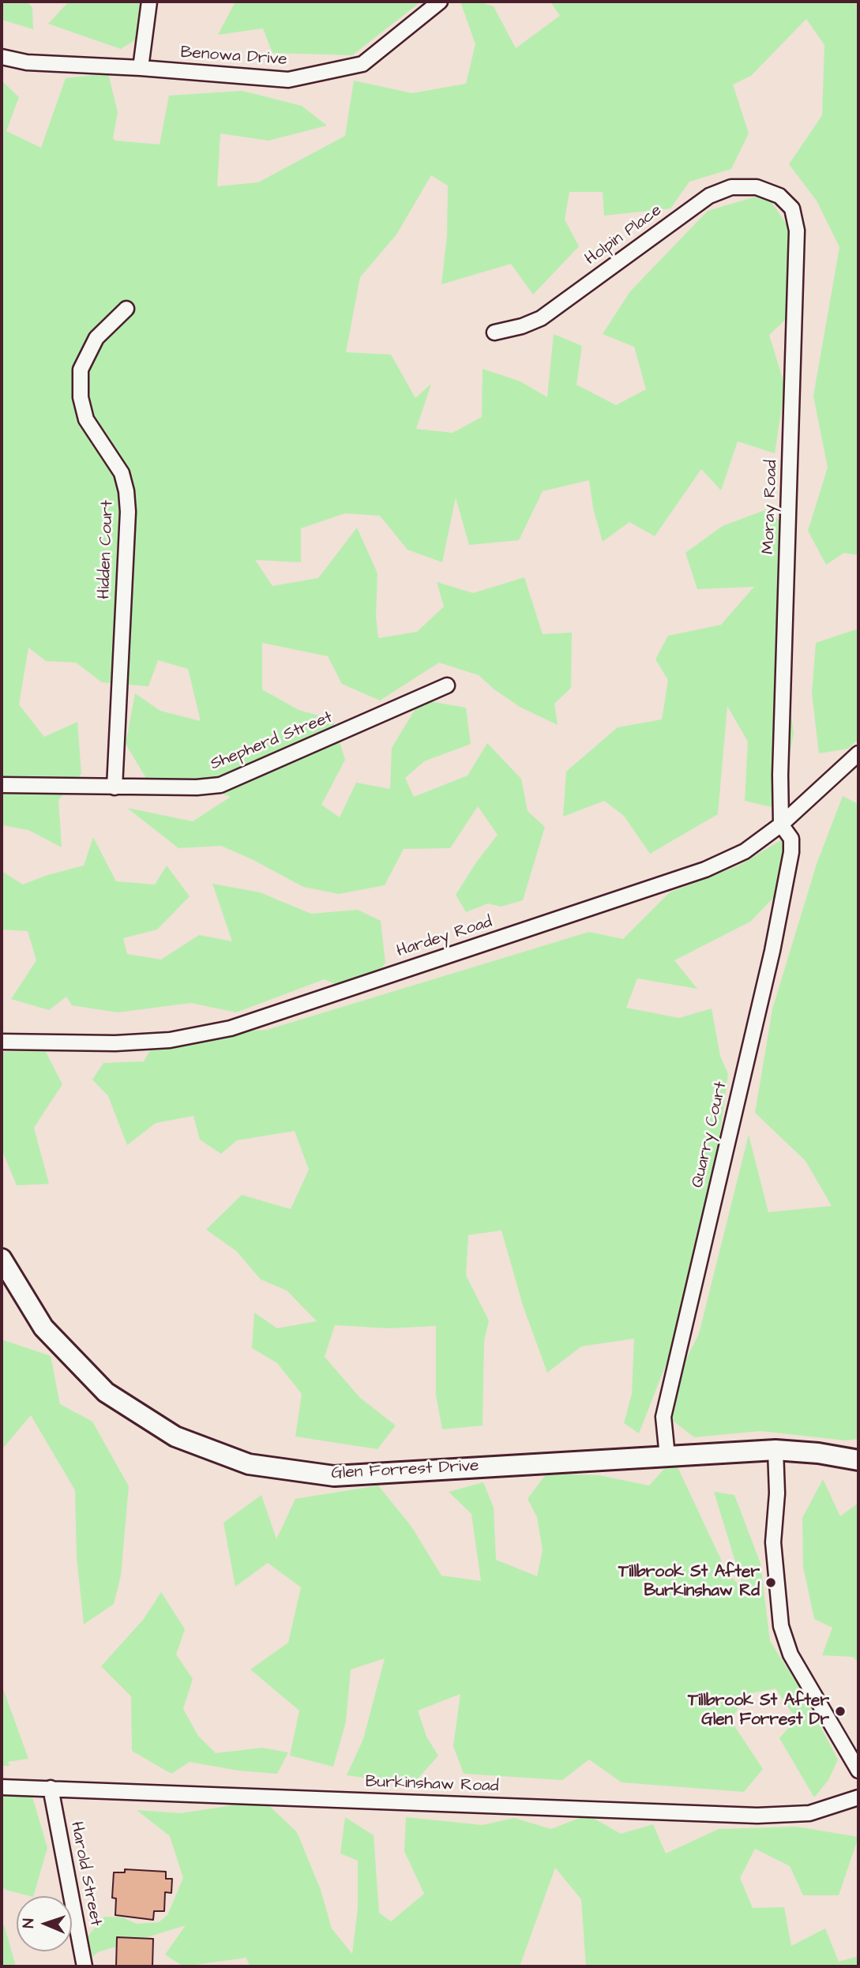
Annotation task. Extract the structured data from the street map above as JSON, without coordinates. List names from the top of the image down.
{
  "streets": {
    "street": [
      "Benowa Drive",
      "Holpin Place",
      "Moray Road",
      "Hidden Court",
      "Shepherd Street",
      "Hardey Road",
      "Quarry Court",
      "Glen Forrest Drive",
      "Burkinshaw Road",
      "Harold Street"
    ]
  },
  "crossings": [
    ["Holpin Place", "Moray Road"],
    ["Moray Road", "Hardey Road"],
    ["Moray Road", "Quarry Court"],
    ["Hidden Court", "Shepherd Street"],
    ["Hardey Road", "Quarry Court"],
    ["Quarry Court", "Glen Forrest Drive"],
    ["Burkinshaw Road", "Harold Street"]
  ],
  "places": ["Tillbrook St After Burkinshaw Rd", "Tillbrook St After Glen Forrest Dr"],
  "north": "left"
}
